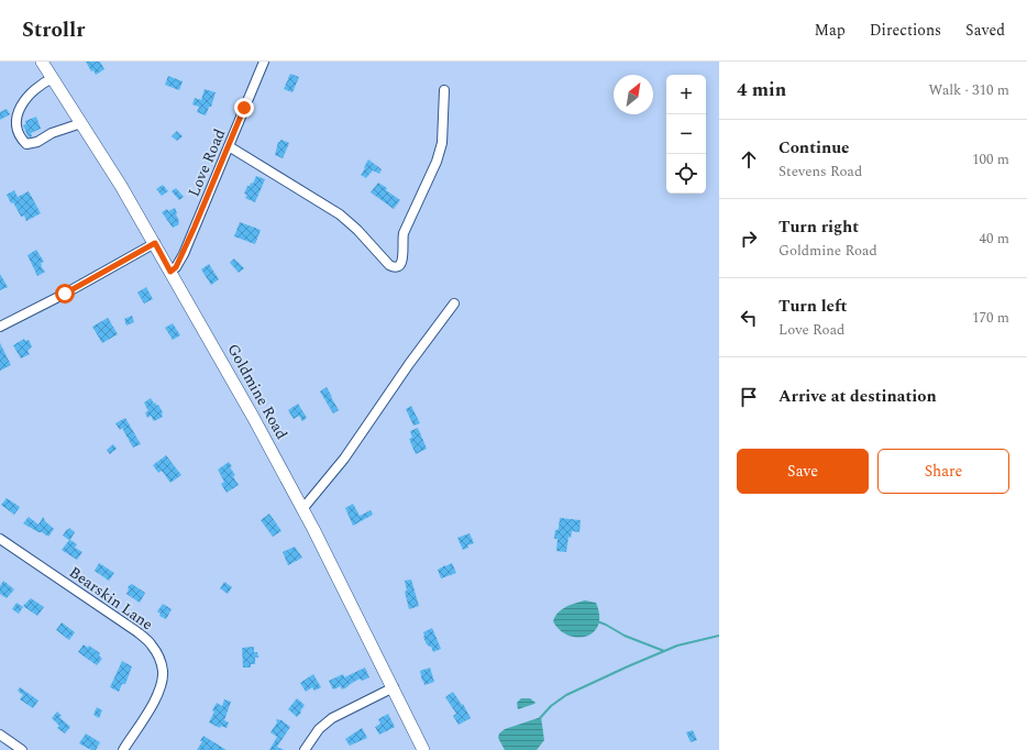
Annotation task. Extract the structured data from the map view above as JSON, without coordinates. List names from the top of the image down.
{
  "streets": {
    "main road": ["Goldmine Road"],
    "street": ["Love Road", "Bearskin Lane"]
  },
  "crossings": [
    ["Love Road", "Goldmine Road"]
  ],
  "north": "top right",
  "page": {
    "header": "Strollr",
    "nav": ["Map", "Directions", "Saved"],
    "heading": ["4 min", "Walk · 310 m"],
    "map_buttons": ["+", "−"],
    "list": [
      ["Continue", "Stevens Road", "100 m"],
      ["Turn right", "Goldmine Road", "40 m"],
      ["Turn left", "Love Road", "170 m"],
      "Arrive at destination"
    ],
    "buttons": ["Save", "Share"]
  }
}
